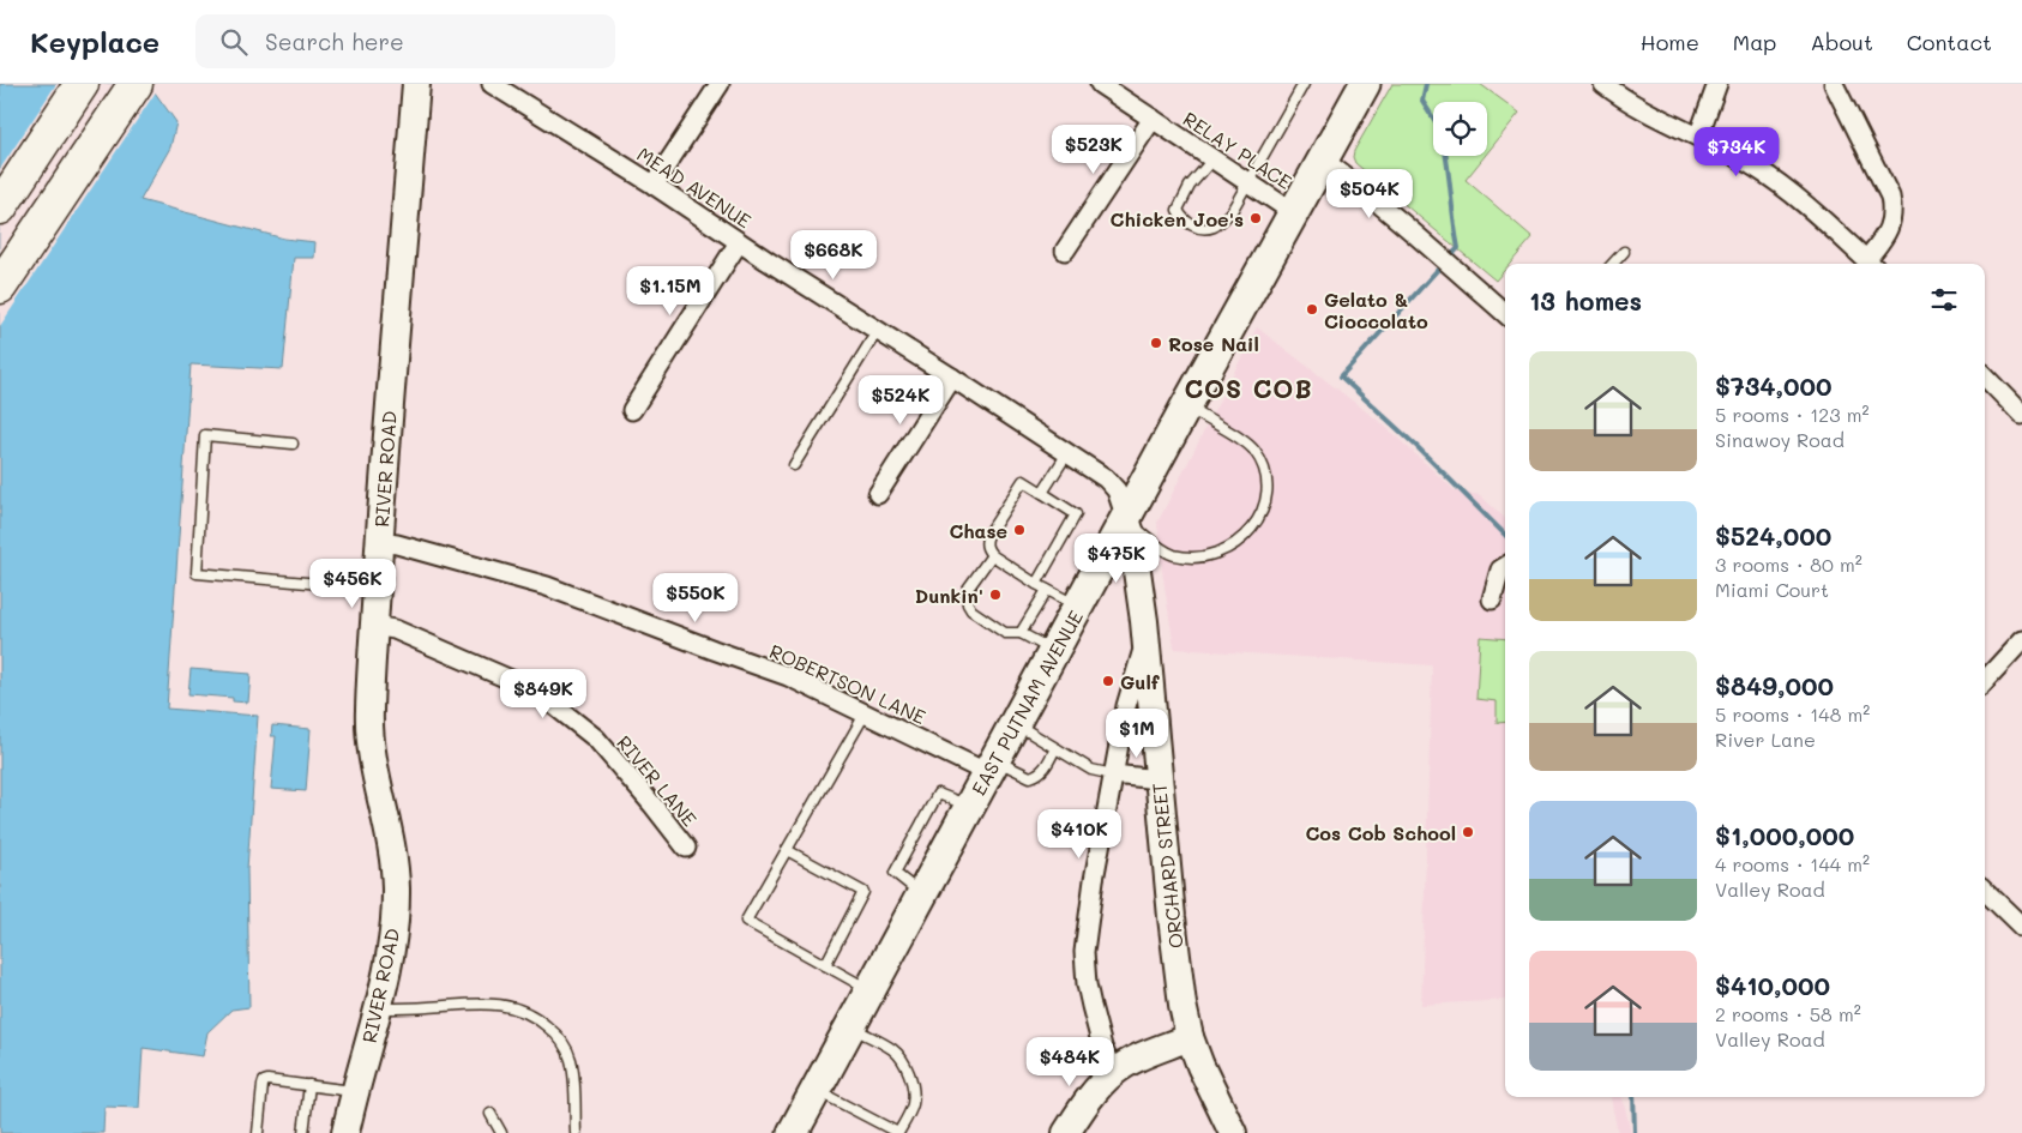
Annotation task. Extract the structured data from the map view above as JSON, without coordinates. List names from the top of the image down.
{
  "streets": {
    "main road": ["RIVER ROAD", "EAST PUTNAM AVENUE", "ORCHARD STREET"],
    "street": [
      "RELAY PLACE",
      "MEAD AVENUE",
      "ROBERTSON LANE",
      "RIVER LANE"
    ]
  },
  "crossings": [
    ["RELAY PLACE", "EAST PUTNAM AVENUE"],
    ["MEAD AVENUE", "EAST PUTNAM AVENUE"],
    ["MEAD AVENUE", "ORCHARD STREET"],
    ["RIVER ROAD", "ROBERTSON LANE"],
    ["RIVER ROAD", "RIVER LANE"],
    ["ROBERTSON LANE", "EAST PUTNAM AVENUE"],
    ["EAST PUTNAM AVENUE", "ORCHARD STREET"]
  ],
  "districts": ["COS COB"],
  "places": [
    "Chicken Joe's",
    "Gelato & Cioccolato",
    "Rose Nail",
    "Chase",
    "Dunkin'",
    "Gulf",
    "Cos Cob School"
  ],
  "page": {
    "header": "Keyplace",
    "search": "Search here",
    "nav": [
      "Home",
      "Map",
      "About",
      "Contact"
    ],
    "price": [
      "$523K",
      "$734K",
      "$504K",
      "$668K",
      "$1.15M",
      "$524K",
      "$475K",
      "$456K",
      "$550K",
      "$849K",
      "$1M",
      "$410K",
      "$484K"
    ],
    "heading": "13 homes",
    "list": [
      {
        "name": "$734,000",
        "note": "5 rooms · 123 m² · Sinawoy Road"
      },
      {
        "name": "$524,000",
        "note": "3 rooms · 80 m² · Miami Court"
      },
      {
        "name": "$849,000",
        "note": "5 rooms · 148 m² · River Lane"
      },
      {
        "name": "$1,000,000",
        "note": "4 rooms · 144 m² · Valley Road"
      },
      {
        "name": "$410,000",
        "note": "2 rooms · 58 m² · Valley Road"
      }
    ]
  }
}
